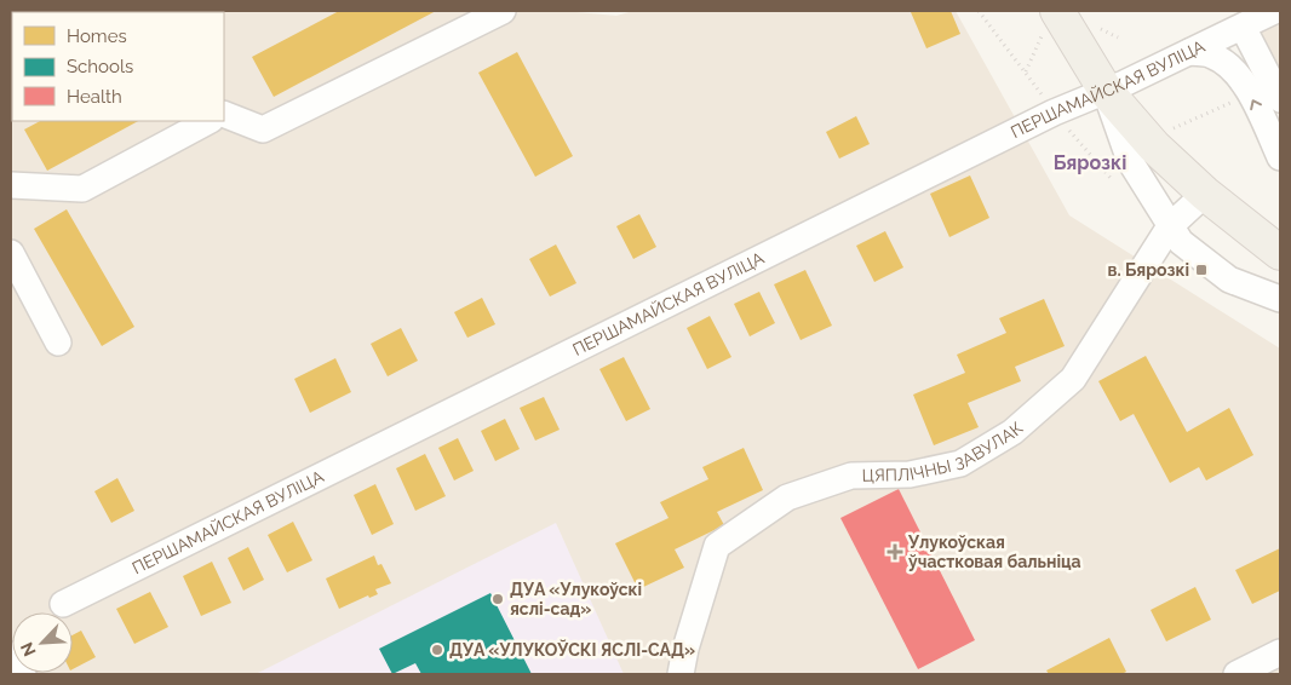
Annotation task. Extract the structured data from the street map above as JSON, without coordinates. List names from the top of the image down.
{
  "streets": {
    "street": ["ПЕРШАМАЙСКАЯ ВУЛІЦА", "ЦЯПЛІЧНЫ ЗАВУЛАК"]
  },
  "districts": ["Бярозкі"],
  "places": {
    "transit": ["в. Бярозкі"],
    "health": ["Улукоўская ўчастковая бальніца"],
    "other": ["ДУА «Улукоўскі яслі-сад»", "ДУА «УЛУКОЎСКІ ЯСЛІ-САД»"]
  },
  "legend": ["Homes", "Schools", "Health"],
  "north": "bottom left"
}
